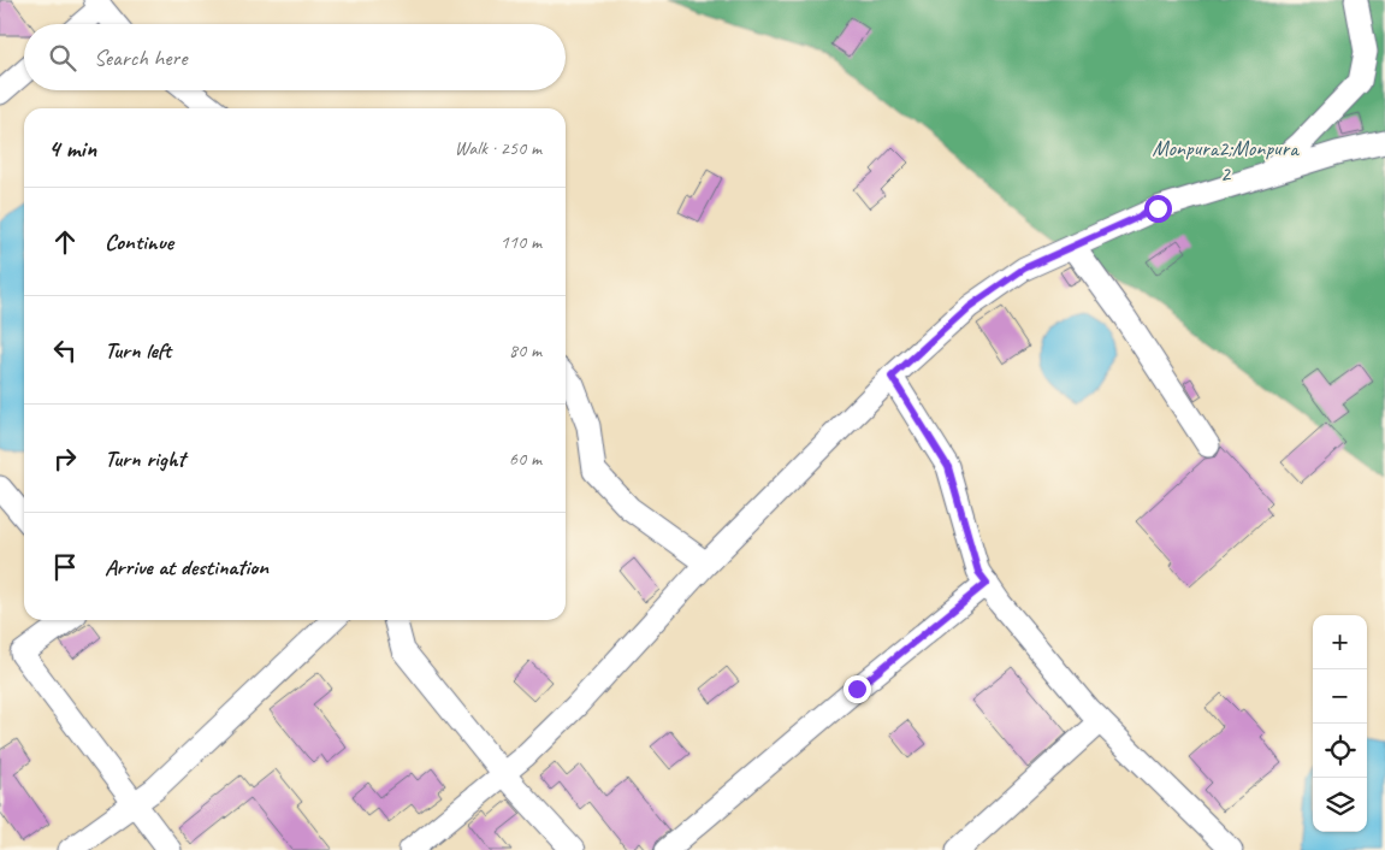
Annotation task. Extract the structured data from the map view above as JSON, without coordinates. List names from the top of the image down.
{
  "parks": ["Monpura2;Monpura 2"],
  "page": {
    "search": "Search here",
    "heading": ["4 min", "Walk · 250 m"],
    "list": [
      ["Continue", "110 m"],
      ["Turn left", "80 m"],
      ["Turn right", "60 m"],
      "Arrive at destination"
    ],
    "map_buttons": ["+", "−"]
  }
}
